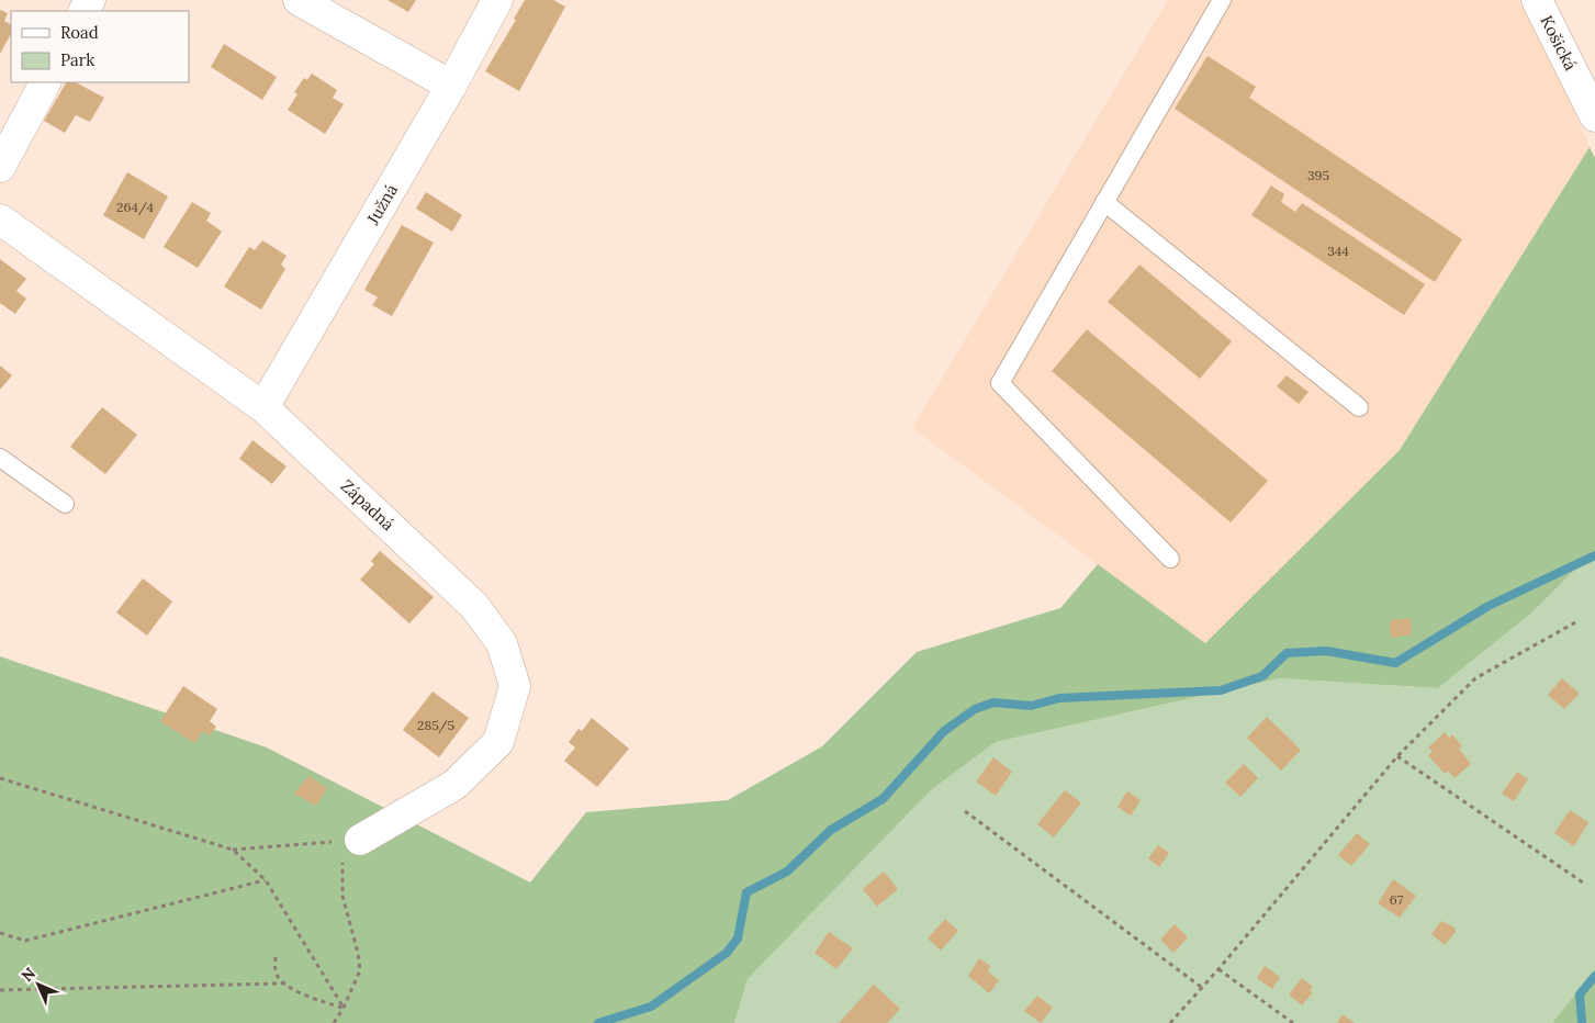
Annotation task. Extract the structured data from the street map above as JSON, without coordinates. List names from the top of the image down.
{
  "streets": {
    "street": ["Košická", "Južná", "Západná"]
  },
  "crossings": [
    ["Južná", "Západná"]
  ],
  "house_numbers": [
    "395",
    "264/4",
    "344",
    "285/5",
    "67"
  ],
  "legend": ["Road", "Park"],
  "north": "top left"
}
